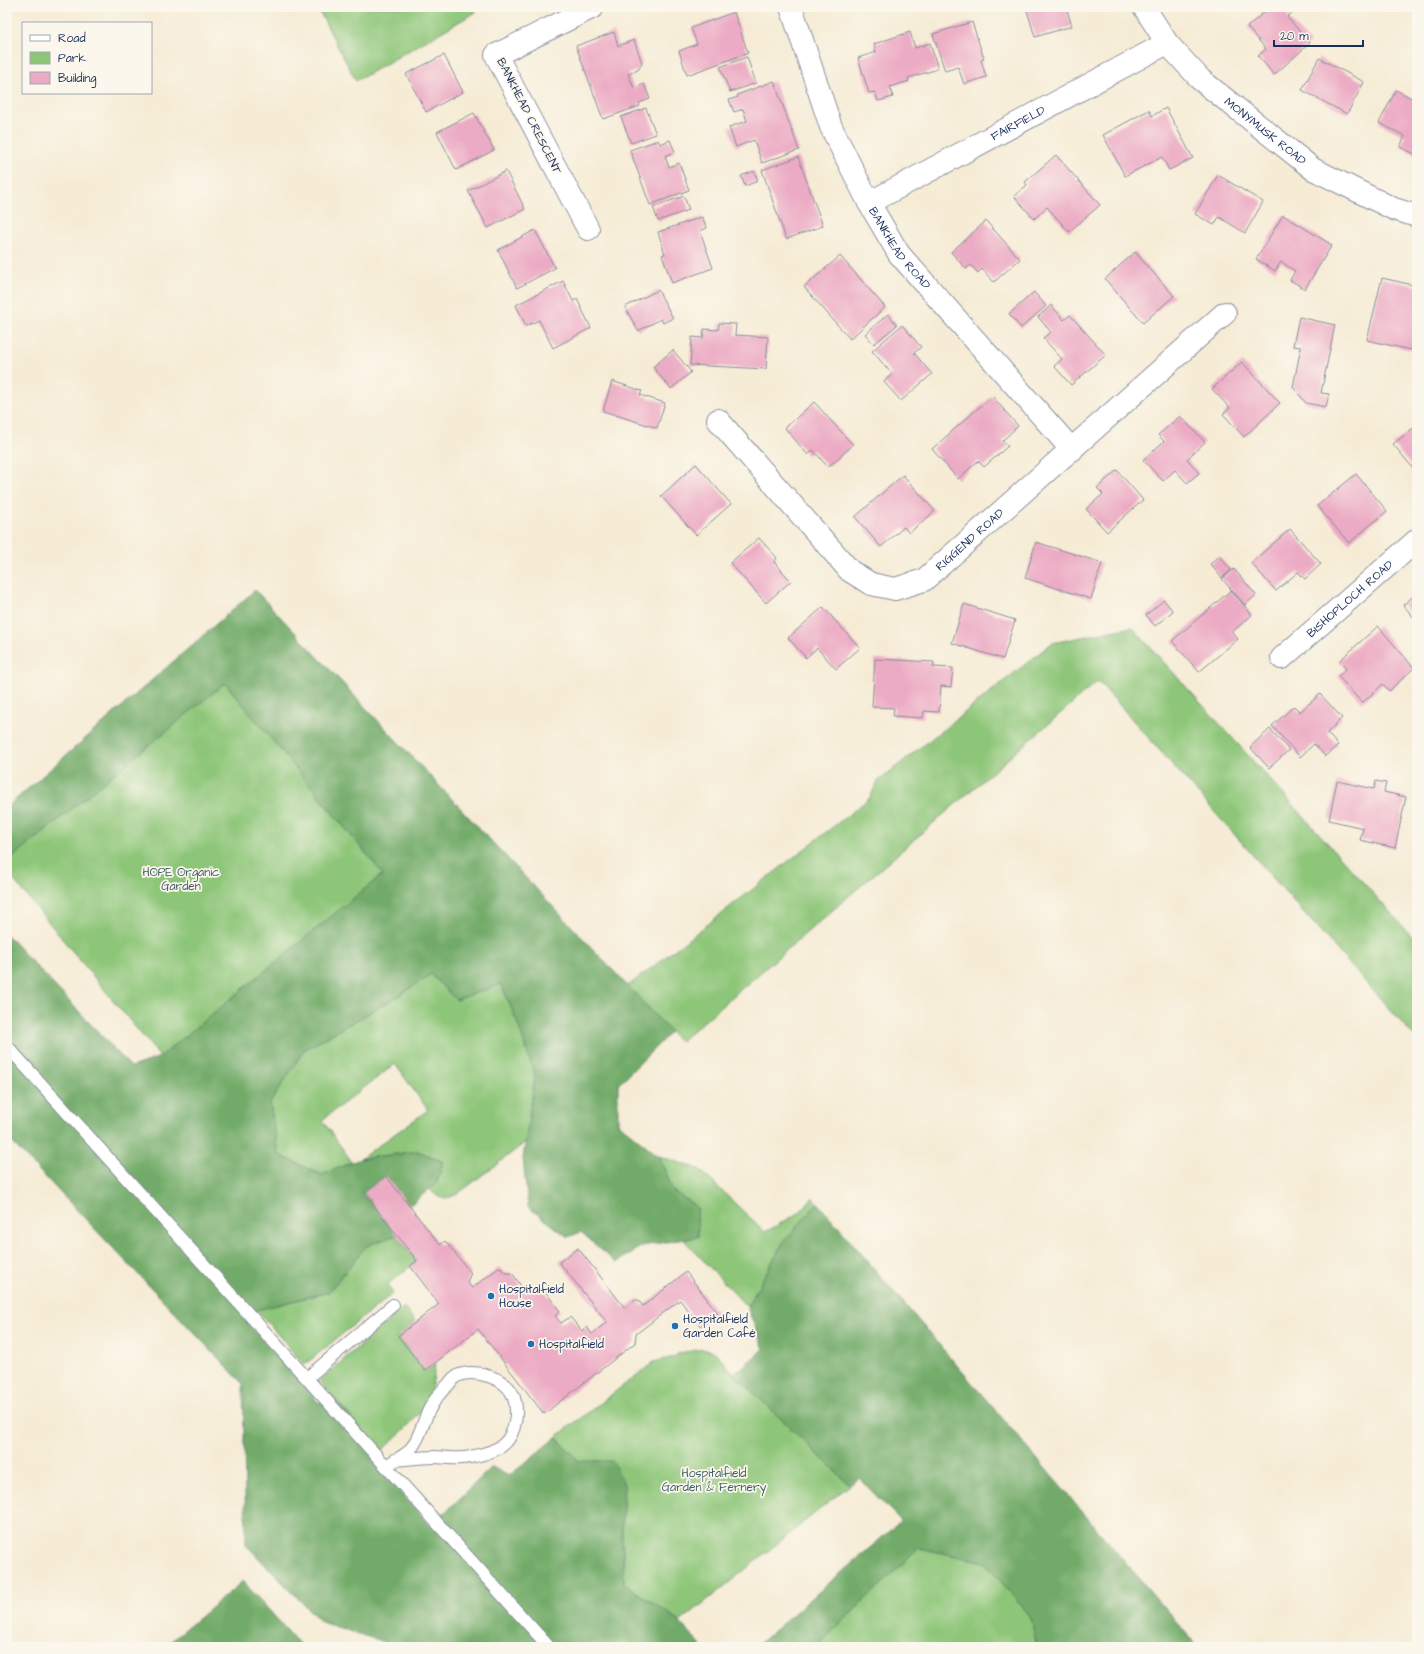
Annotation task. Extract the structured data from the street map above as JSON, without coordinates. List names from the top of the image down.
{
  "streets": {
    "street": [
      "BANKHEAD CRESCENT",
      "FAIRFIELD",
      "MONYMUSK ROAD",
      "BANKHEAD ROAD",
      "RIGGEND ROAD",
      "BISHOPLOCH ROAD"
    ]
  },
  "crossings": [
    ["FAIRFIELD", "MONYMUSK ROAD"],
    ["FAIRFIELD", "BANKHEAD ROAD"],
    ["BANKHEAD ROAD", "RIGGEND ROAD"]
  ],
  "parks": ["HOPE Organic Garden", "Hospitalfield Garden & Fernery"],
  "places": ["Hospitalfield House", "Hospitalfield Garden Café", "Hospitalfield"],
  "legend": ["Road", "Park", "Building"],
  "scale_bar": "20 m"
}
